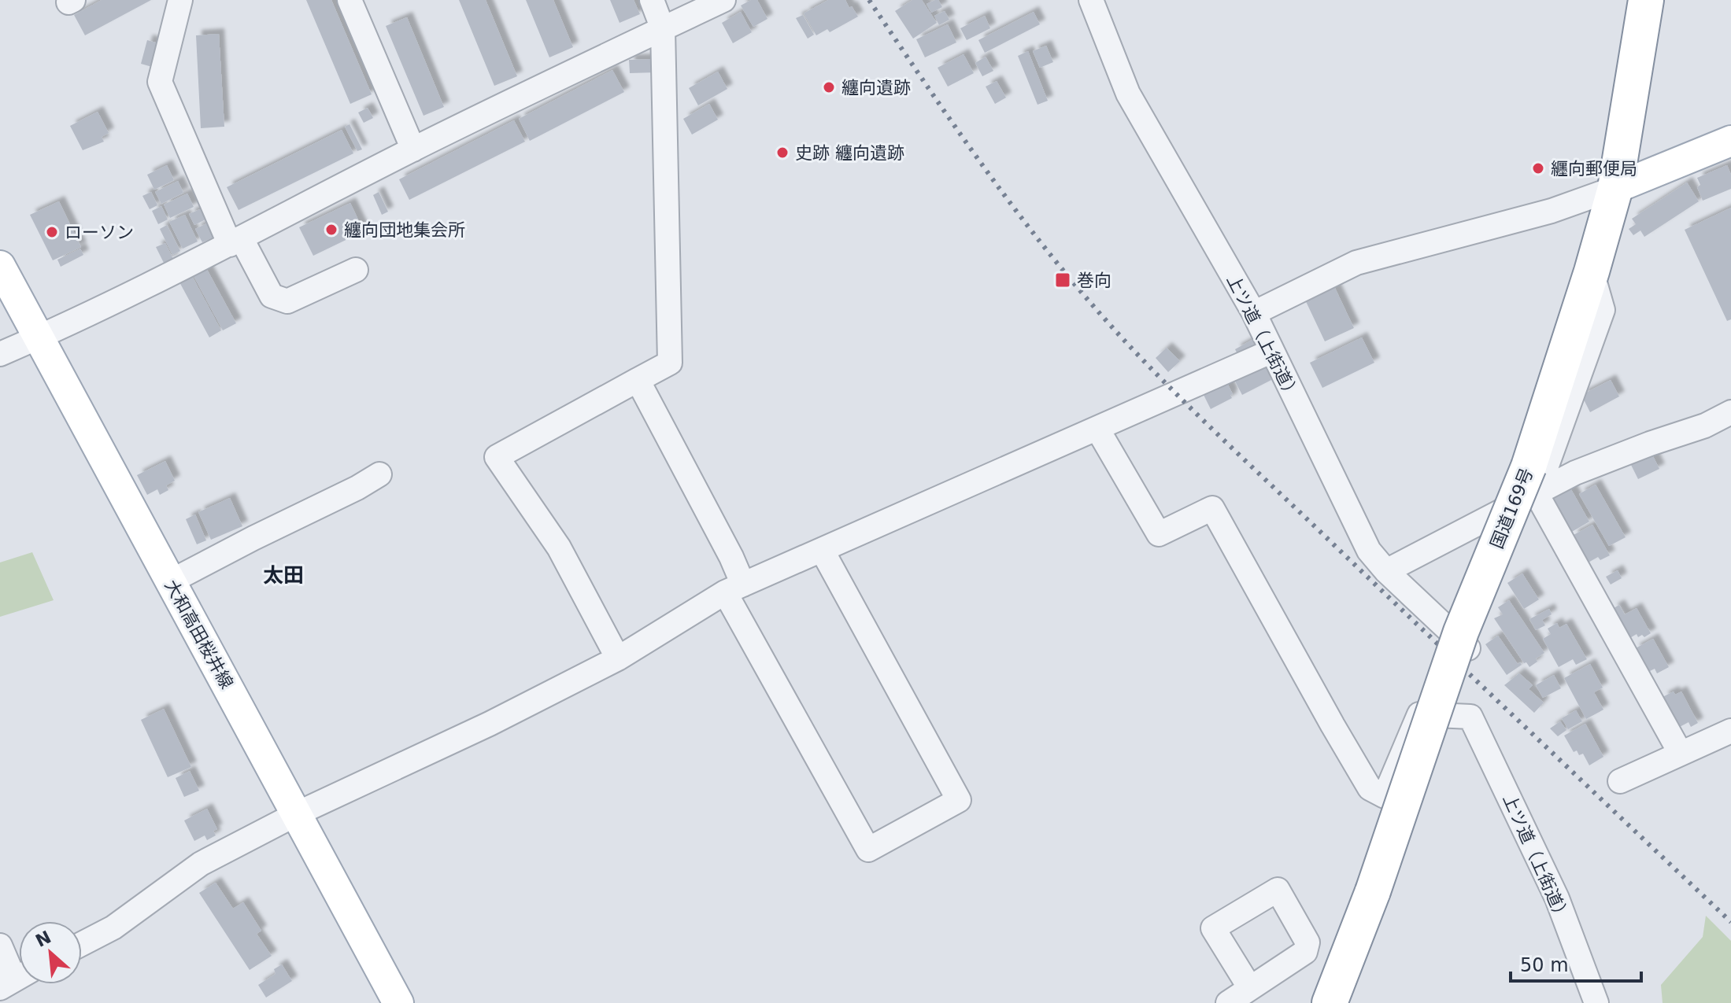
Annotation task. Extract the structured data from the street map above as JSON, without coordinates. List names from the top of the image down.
{
  "streets": {
    "highway": ["国道169号"],
    "main road": ["大和高田桜井線"],
    "street": ["上ツ道（上街道）"]
  },
  "districts": ["太田"],
  "places": {
    "other": [
      "纏向遺跡",
      "史跡 纏向遺跡",
      "纒向郵便局",
      "纏向団地集会所",
      "ローソン"
    ],
    "transit": ["巻向"]
  },
  "scale_bar": "50 m",
  "north": "top left"
}
